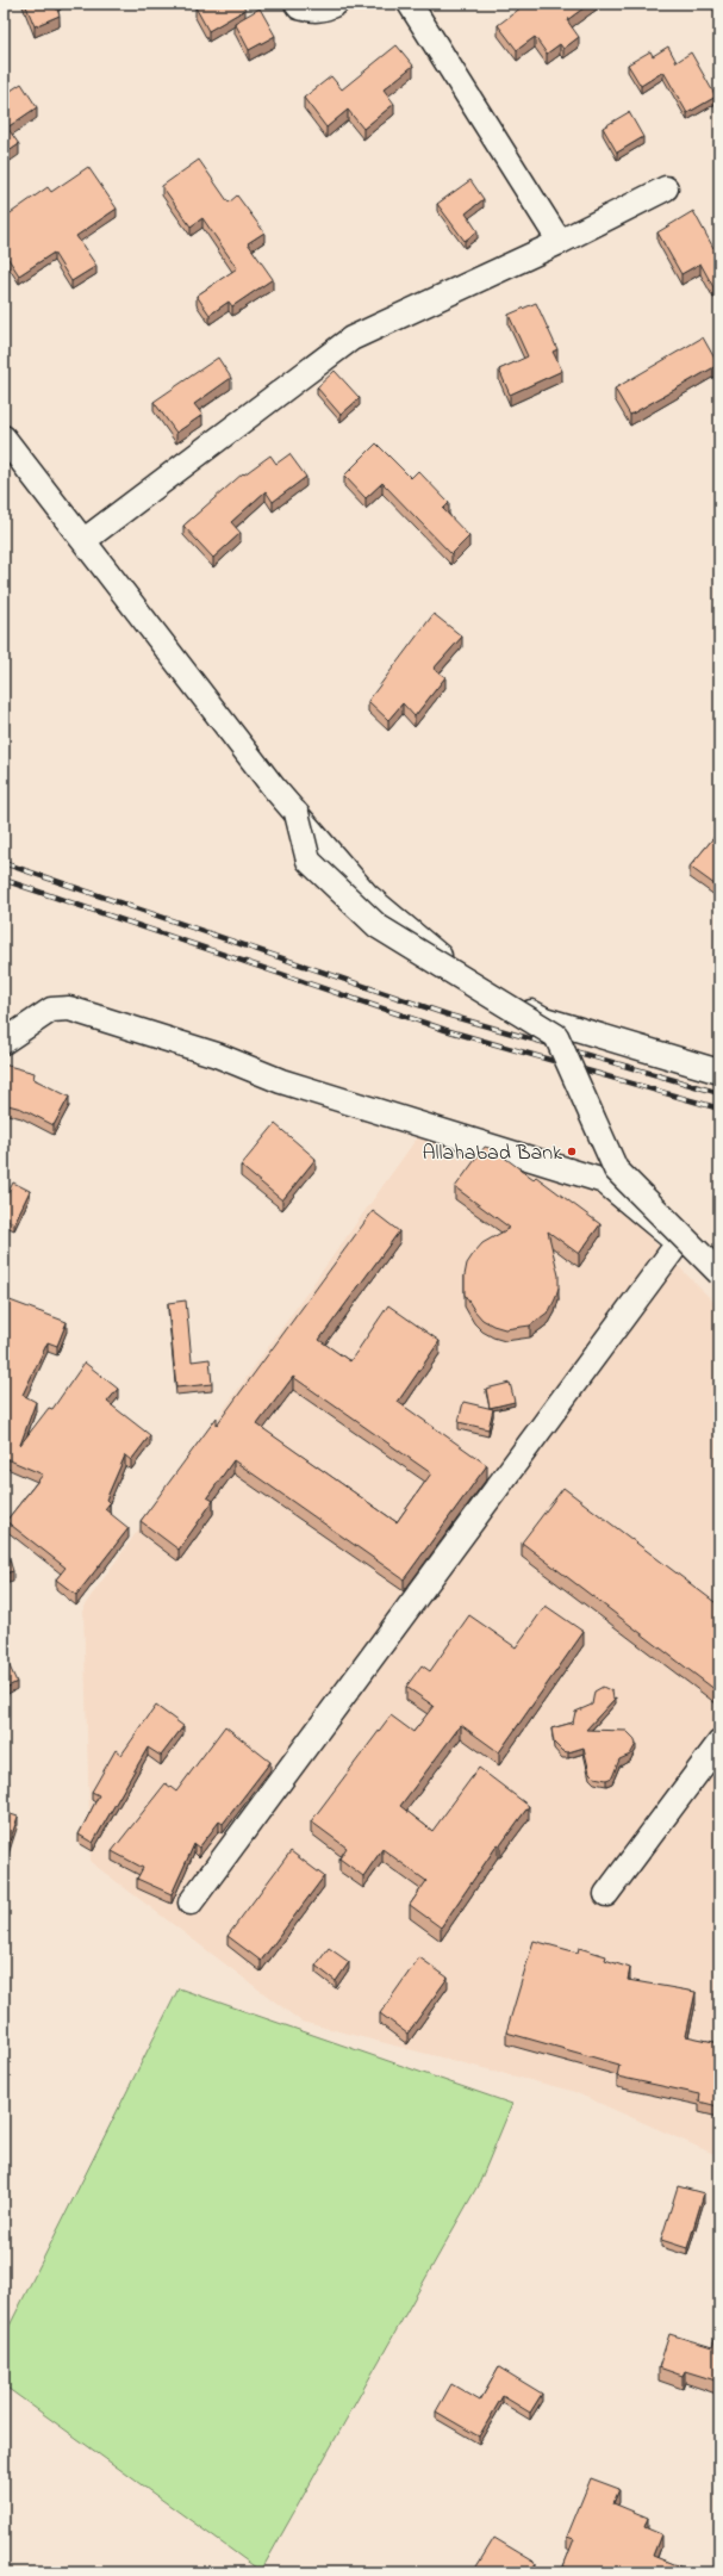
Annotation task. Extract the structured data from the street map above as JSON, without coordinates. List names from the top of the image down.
{
  "places": ["Allahabad Bank"]
}
